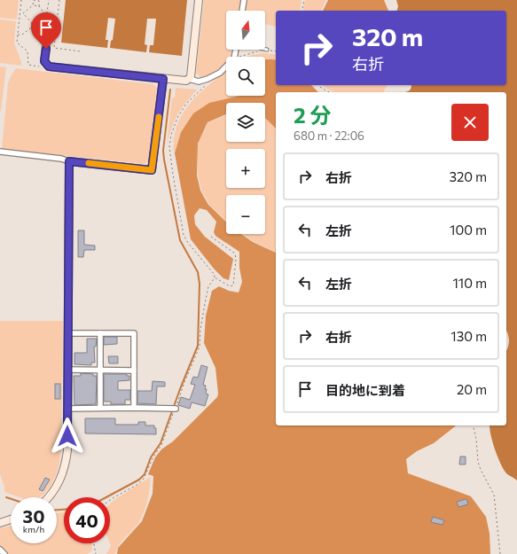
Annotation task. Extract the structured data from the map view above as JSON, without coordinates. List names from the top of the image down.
{
  "north": "top",
  "page": {
    "map_buttons": ["+", "−"],
    "turn": ["320 m", "右折"],
    "heading": ["2 分", "680 m · 22:06"],
    "list": [
      {
        "name": "右折",
        "value": "320 m"
      },
      {
        "name": "左折",
        "value": "100 m"
      },
      {
        "name": "左折",
        "value": "110 m"
      },
      {
        "name": "右折",
        "value": "130 m"
      },
      {
        "name": "目的地に到着",
        "value": "20 m"
      }
    ],
    "speed": "30 km/h",
    "limit": "40"
  }
}
